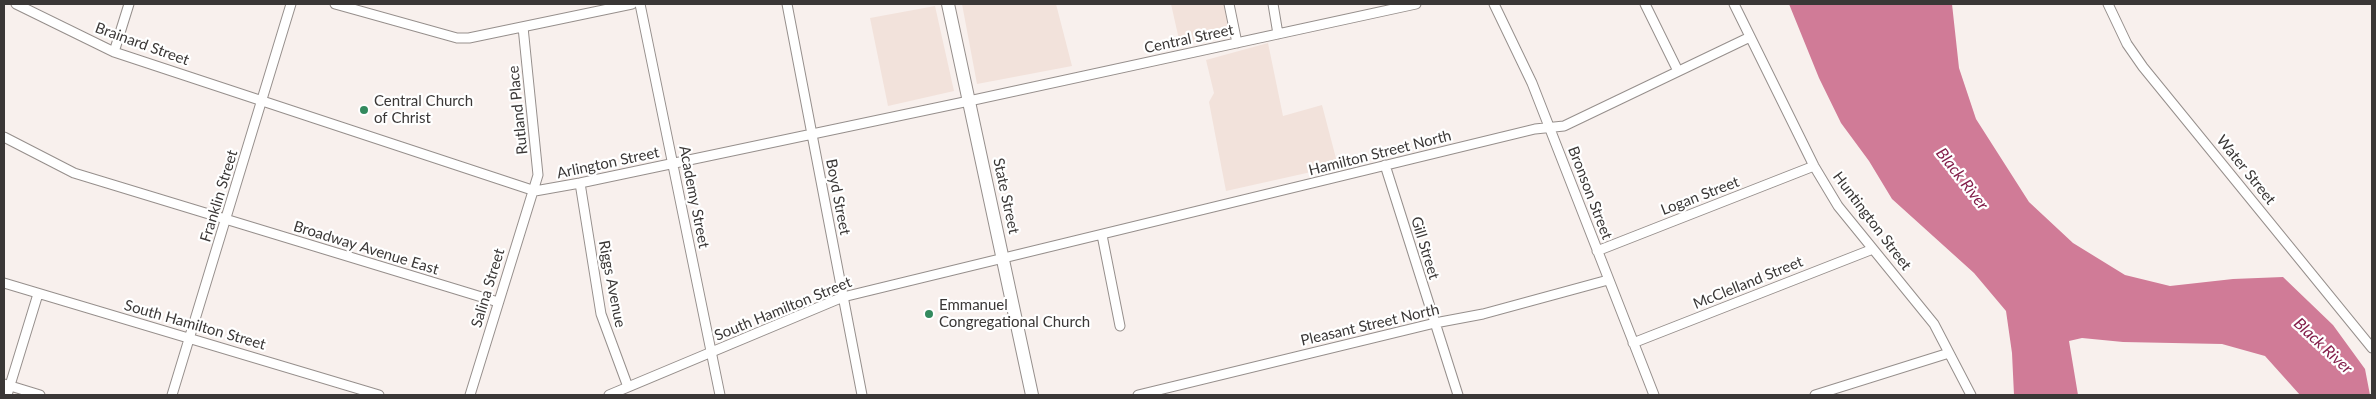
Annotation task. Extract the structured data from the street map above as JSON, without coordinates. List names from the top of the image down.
{
  "streets": {
    "highway": ["State Street"],
    "street": [
      "Central Street",
      "Brainard Street",
      "Rutland Place",
      "Hamilton Street North",
      "Arlington Street",
      "Water Street",
      "Bronson Street",
      "Franklin Street",
      "Logan Street",
      "Academy Street",
      "Boyd Street",
      "Huntington Street",
      "Broadway Avenue East",
      "Gill Street",
      "McClelland Street",
      "Riggs Avenue",
      "Salina Street",
      "South Hamilton Street",
      "Pleasant Street North"
    ]
  },
  "crossings": [
    ["Central Street", "Arlington Street"],
    ["Central Street", "State Street"],
    ["Brainard Street", "Arlington Street"],
    ["Brainard Street", "Franklin Street"],
    ["Rutland Place", "Arlington Street"],
    ["Rutland Place", "Salina Street"],
    ["Hamilton Street North", "Bronson Street"],
    ["Hamilton Street North", "State Street"],
    ["Hamilton Street North", "Huntington Street"],
    ["Hamilton Street North", "Gill Street"],
    ["Hamilton Street North", "South Hamilton Street"],
    ["Arlington Street", "Franklin Street"],
    ["Arlington Street", "State Street"],
    ["Arlington Street", "Academy Street"],
    ["Arlington Street", "Boyd Street"],
    ["Arlington Street", "Riggs Avenue"],
    ["Arlington Street", "Salina Street"],
    ["Bronson Street", "Logan Street"],
    ["Bronson Street", "McClelland Street"],
    ["Bronson Street", "Pleasant Street North"],
    ["Franklin Street", "Broadway Avenue East"],
    ["Franklin Street", "South Hamilton Street"],
    ["State Street", "South Hamilton Street"],
    ["Logan Street", "Huntington Street"],
    ["Academy Street", "South Hamilton Street"],
    ["Boyd Street", "South Hamilton Street"],
    ["Huntington Street", "McClelland Street"],
    ["Broadway Avenue East", "Salina Street"],
    ["Gill Street", "Pleasant Street North"],
    ["Riggs Avenue", "South Hamilton Street"]
  ],
  "water": ["Black River"],
  "places": ["Central Church of Christ", "Emmanuel Congregational Church"]
}
